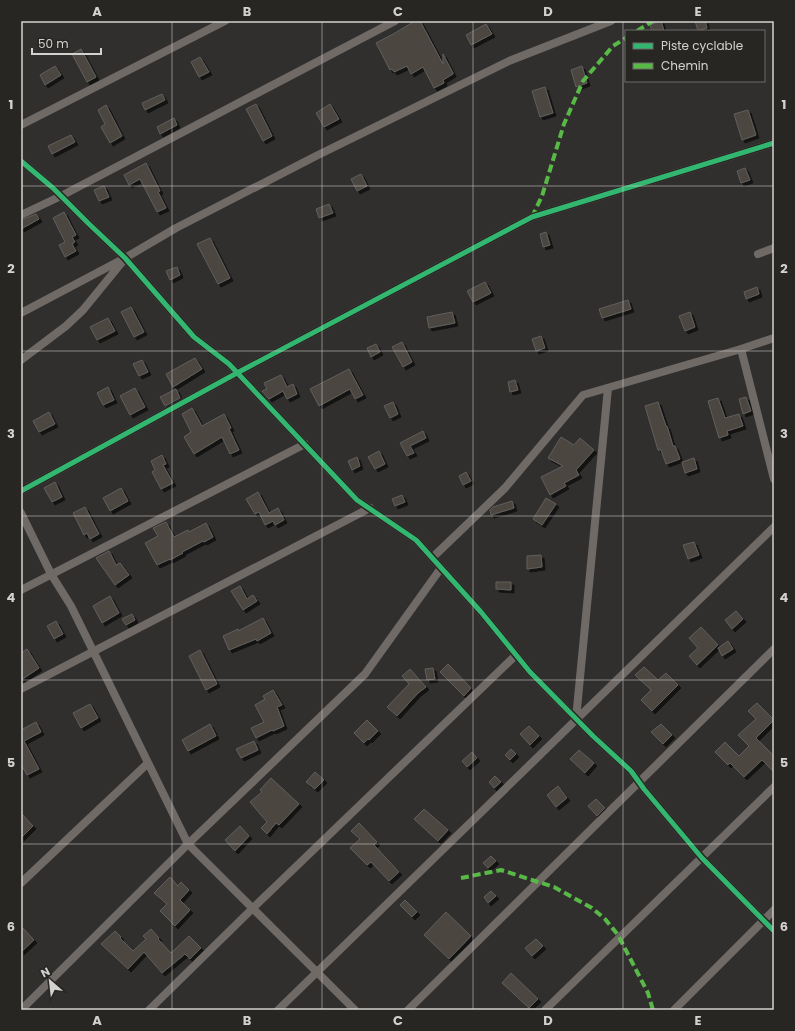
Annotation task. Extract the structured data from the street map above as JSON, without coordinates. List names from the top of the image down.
{
  "legend": ["Piste cyclable", "Chemin"],
  "scale_bar": "50 m",
  "north": "top left",
  "grid": {
    "columns": [
      "A",
      "B",
      "C",
      "D",
      "E"
    ],
    "rows": [
      "1",
      "2",
      "3",
      "4",
      "5",
      "6"
    ]
  }
}
